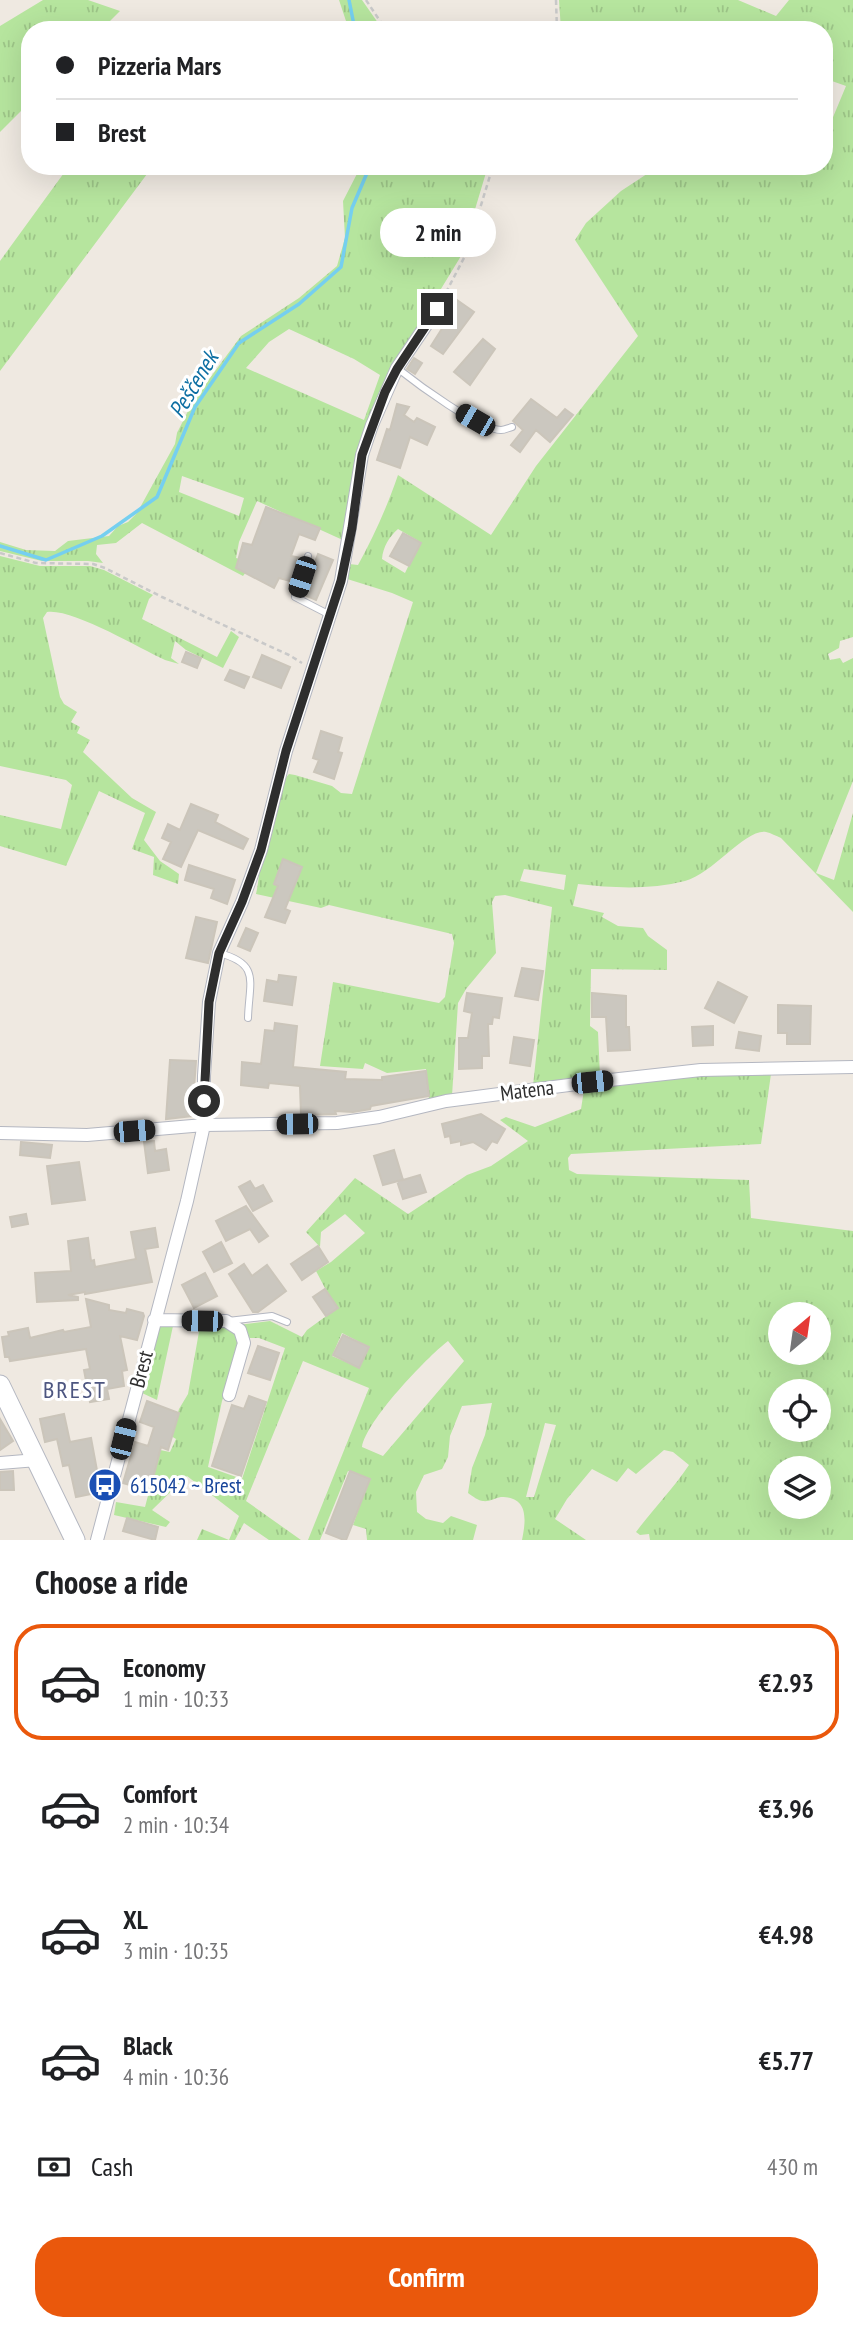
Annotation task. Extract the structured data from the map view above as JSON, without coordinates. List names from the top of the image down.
{
  "streets": {
    "street": ["Matena", "Brest"]
  },
  "crossings": [
    ["Matena", "Brest"]
  ],
  "districts": ["BREST"],
  "water": ["Peščenek"],
  "places": {
    "bus stop": ["615042 ~ Brest"]
  },
  "north": "top right",
  "page": {
    "banner": ["Pizzeria Mars", "Brest"],
    "bubble": "2 min",
    "heading": "Choose a ride",
    "list": [
      {
        "name": "Economy",
        "note": "1 min · 10:33",
        "value": "€2.93"
      },
      {
        "name": "Comfort",
        "note": "2 min · 10:34",
        "value": "€3.96"
      },
      {
        "name": "XL",
        "note": "3 min · 10:35",
        "value": "€4.98"
      },
      {
        "name": "Black",
        "note": "4 min · 10:36",
        "value": "€5.77"
      }
    ],
    "pay": ["Cash", "430 m"],
    "buttons": "Confirm"
  }
}
